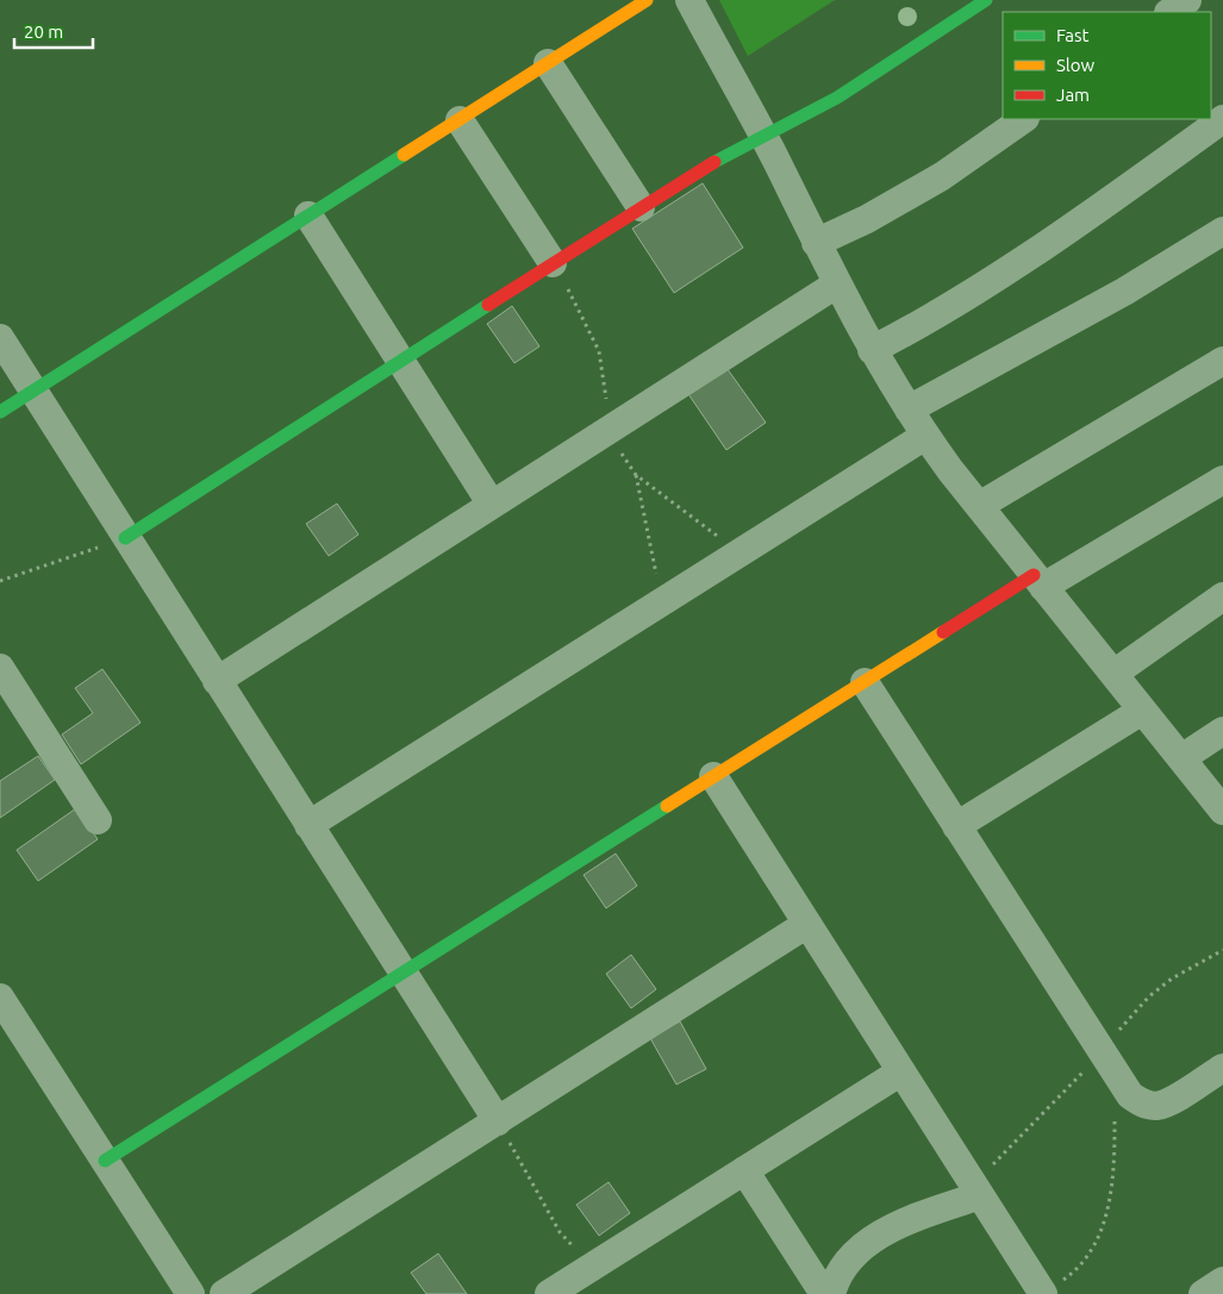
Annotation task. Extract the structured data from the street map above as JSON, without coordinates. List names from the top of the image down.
{
  "legend": ["Fast", "Slow", "Jam"],
  "scale_bar": "20 m"
}
